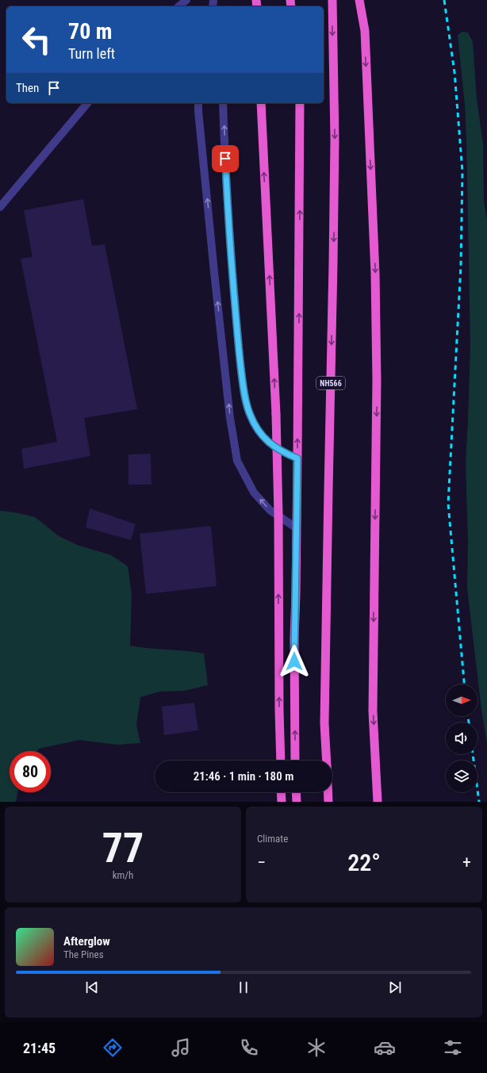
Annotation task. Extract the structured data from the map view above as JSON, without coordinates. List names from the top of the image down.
{
  "streets": {
    "highway": ["NH566"]
  },
  "north": "right",
  "page": {
    "turn": ["70 m", "Turn left"],
    "then": "Then",
    "limit": "80",
    "trip": "21:46 · 1 min · 180 m",
    "tile": [
      ["77", "km/h"],
      "Climate"
    ],
    "heat": ["−", "22°", "+"],
    "song": ["Afterglow", "The Pines"],
    "tabs": "21:45"
  }
}
